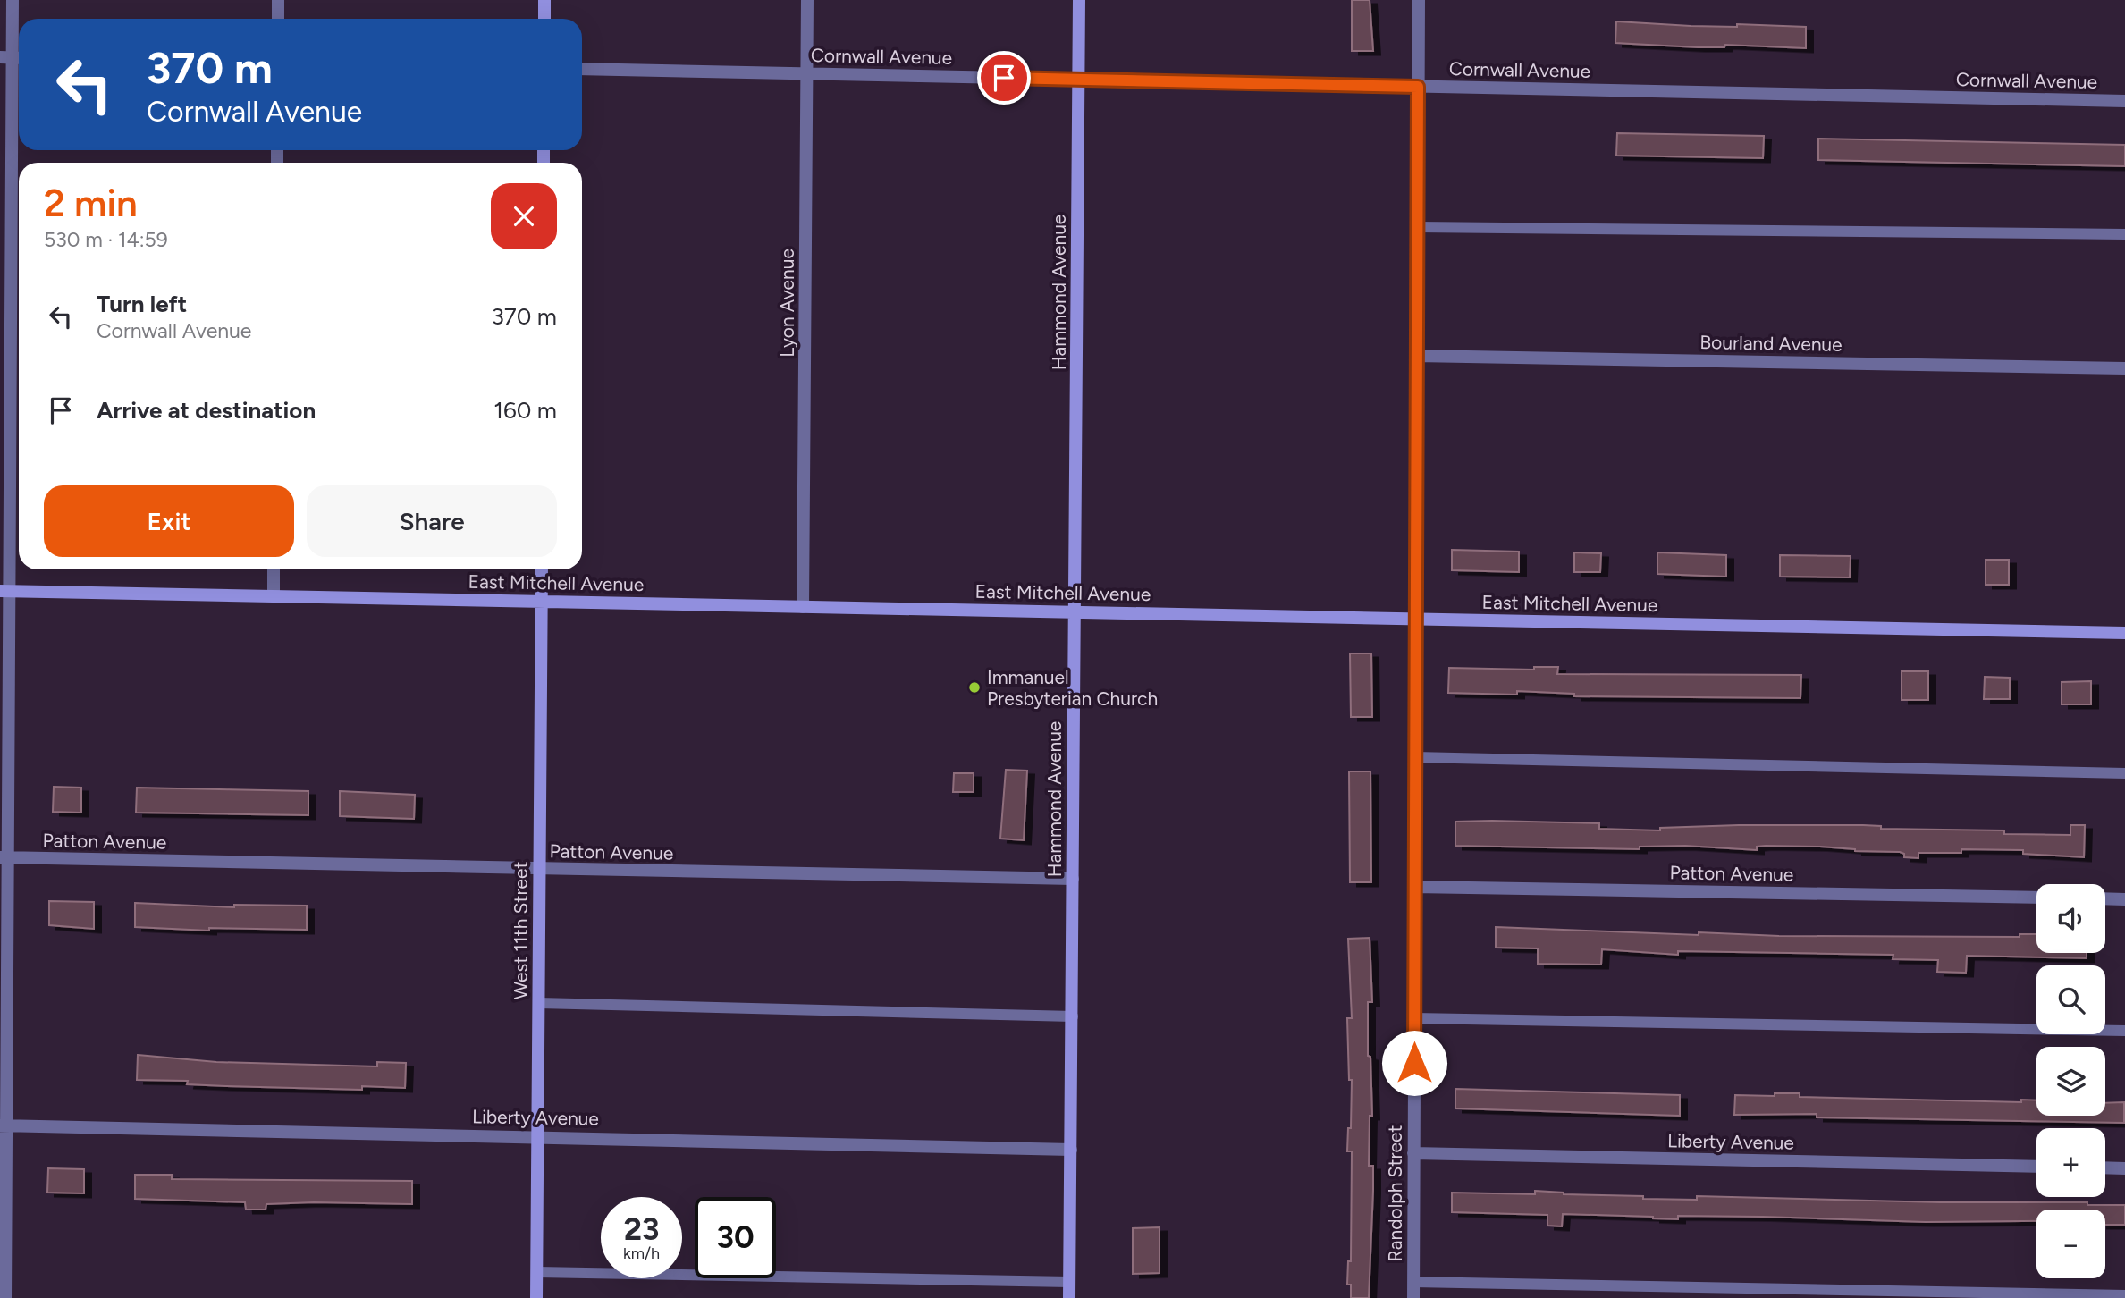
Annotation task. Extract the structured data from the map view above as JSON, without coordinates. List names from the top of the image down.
{
  "streets": {
    "street": [
      "Cornwall Avenue",
      "Hammond Avenue",
      "Lyon Avenue",
      "Bourland Avenue",
      "East Mitchell Avenue",
      "Patton Avenue",
      "West 11th Street",
      "Liberty Avenue",
      "Randolph Street"
    ]
  },
  "crossings": [
    ["Cornwall Avenue", "Hammond Avenue"],
    ["Cornwall Avenue", "Lyon Avenue"],
    ["Cornwall Avenue", "Randolph Street"],
    ["Hammond Avenue", "East Mitchell Avenue"],
    ["Hammond Avenue", "Patton Avenue"],
    ["Hammond Avenue", "Liberty Avenue"],
    ["Lyon Avenue", "East Mitchell Avenue"],
    ["Bourland Avenue", "Randolph Street"],
    ["East Mitchell Avenue", "West 11th Street"],
    ["East Mitchell Avenue", "Randolph Street"],
    ["Patton Avenue", "West 11th Street"],
    ["Patton Avenue", "Randolph Street"],
    ["West 11th Street", "Liberty Avenue"],
    ["Liberty Avenue", "Randolph Street"]
  ],
  "places": ["Immanuel Presbyterian Church"],
  "page": {
    "turn": ["370 m", "Cornwall Avenue"],
    "heading": ["2 min", "530 m · 14:59"],
    "list": [
      {
        "name": "Turn left",
        "note": "Cornwall Avenue",
        "value": "370 m"
      },
      {
        "name": "Arrive at destination",
        "value": "160 m"
      }
    ],
    "buttons": ["Exit", "Share"],
    "map_buttons": ["+", "−"],
    "speed": "23 km/h",
    "limit": "30"
  }
}
